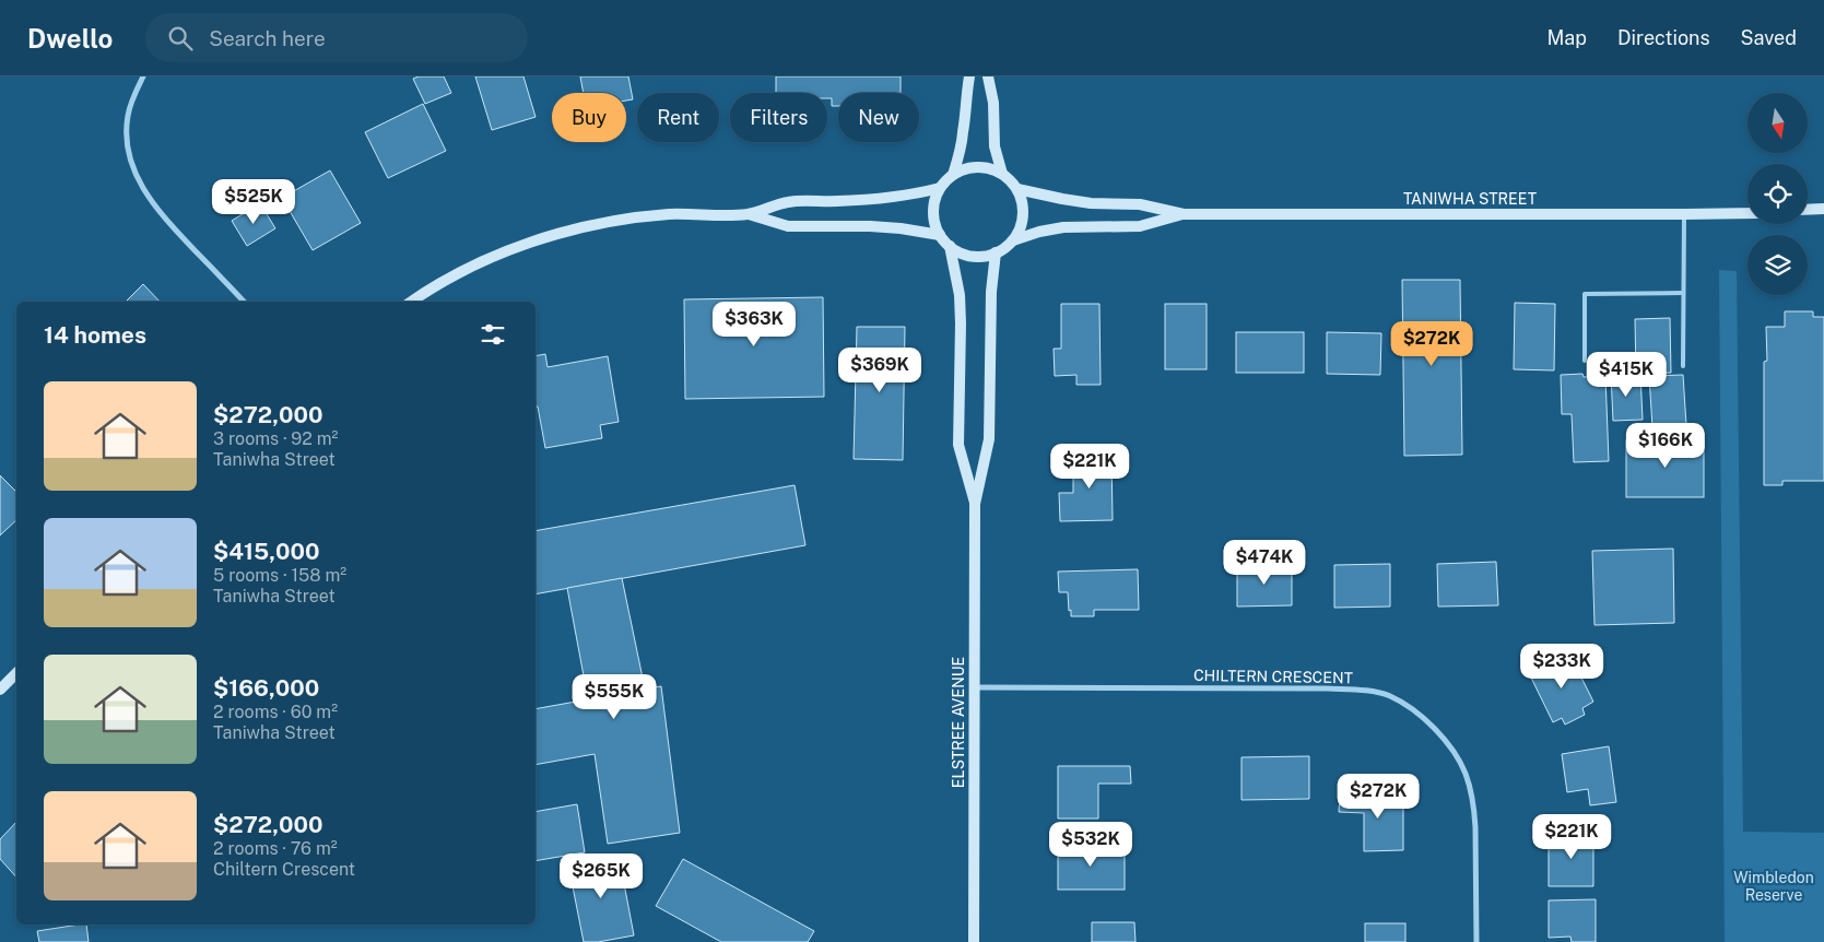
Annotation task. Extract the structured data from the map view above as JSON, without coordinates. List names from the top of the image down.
{
  "streets": {
    "main road": ["TANIWHA STREET", "ELSTREE AVENUE"],
    "street": ["CHILTERN CRESCENT"]
  },
  "crossings": [
    ["TANIWHA STREET", "ELSTREE AVENUE"],
    ["CHILTERN CRESCENT", "ELSTREE AVENUE"]
  ],
  "parks": ["Wimbledon Reserve"],
  "north": "bottom",
  "page": {
    "header": "Dwello",
    "search": "Search here",
    "nav": ["Map", "Directions", "Saved"],
    "chip": [
      "Buy",
      "Rent",
      "Filters",
      "New"
    ],
    "price": [
      "$525K",
      "$363K",
      "$272K",
      "$369K",
      "$415K",
      "$166K",
      "$221K",
      "$474K",
      "$233K",
      "$555K",
      "$272K",
      "$221K",
      "$532K",
      "$265K"
    ],
    "heading": "14 homes",
    "list": [
      {
        "name": "$272,000",
        "note": "3 rooms · 92 m² · Taniwha Street"
      },
      {
        "name": "$415,000",
        "note": "5 rooms · 158 m² · Taniwha Street"
      },
      {
        "name": "$166,000",
        "note": "2 rooms · 60 m² · Taniwha Street"
      },
      {
        "name": "$272,000",
        "note": "2 rooms · 76 m² · Chiltern Crescent"
      }
    ]
  }
}
